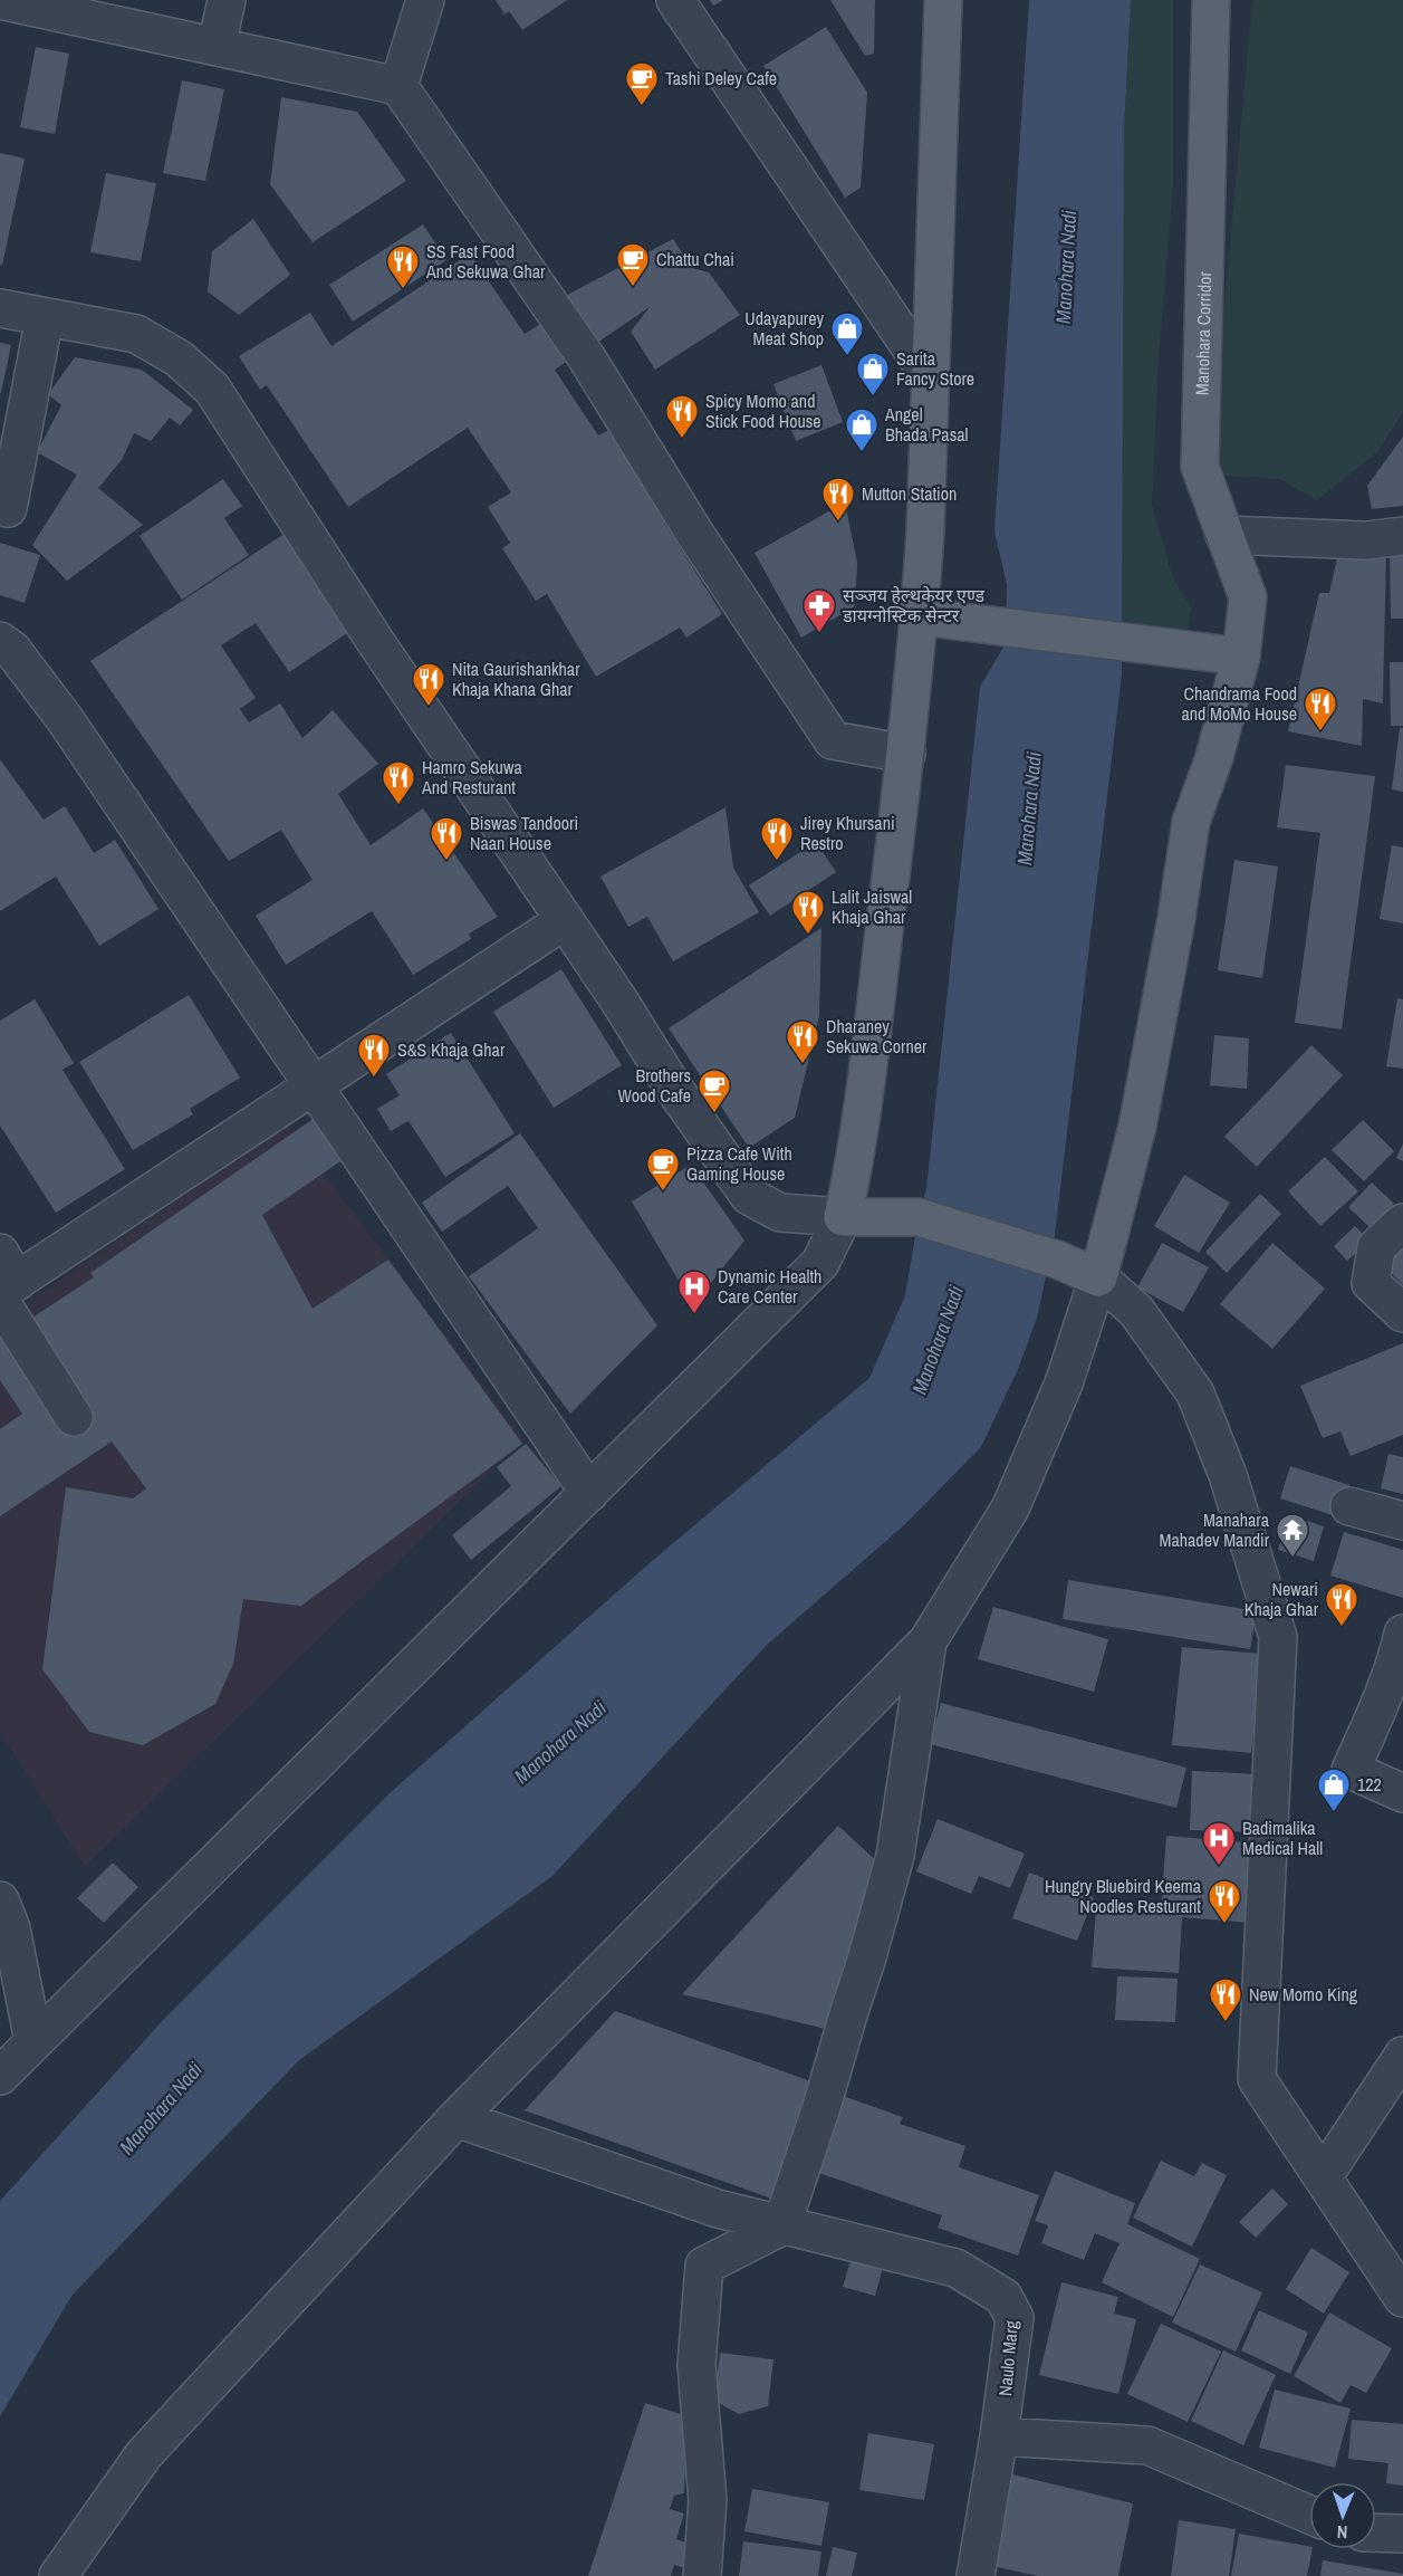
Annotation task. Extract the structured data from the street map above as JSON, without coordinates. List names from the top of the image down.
{
  "streets": {
    "main road": ["Manohara Corridor"],
    "street": ["Naulo Marg"]
  },
  "water": ["Manohara Nadi"],
  "places": {
    "cafe": [
      "Tashi Deley Cafe",
      "Chattu Chai",
      "Brothers Wood Cafe",
      "Pizza Cafe With Gaming House"
    ],
    "restaurant": [
      "SS Fast Food And Sekuwa Ghar",
      "Spicy Momo and Stick Food House",
      "Mutton Station",
      "Nita Gaurishankhar Khaja Khana Ghar",
      "Chandrama Food and MoMo House",
      "Hamro Sekuwa And Resturant",
      "Biswas Tandoori Naan House",
      "Jirey Khursani Restro",
      "Lalit Jaiswal Khaja Ghar",
      "Dharaney Sekuwa Corner",
      "S&S Khaja Ghar",
      "Newari Khaja Ghar",
      "Hungry Bluebird Keema Noodles Resturant",
      "New Momo King"
    ],
    "shop": [
      "Udayapurey Meat Shop",
      "Sarita Fancy Store",
      "Angel Bhada Pasal",
      "122"
    ],
    "pharmacy": ["सञ्जय हेल्थकेयर एण्ड डायग्नोस्टिक सेन्टर"],
    "hospital": ["Dynamic Health Care Center", "Badimalika Medical Hall"],
    "temple": ["Manahara Mahadev Mandir"]
  },
  "north": "bottom"
}
